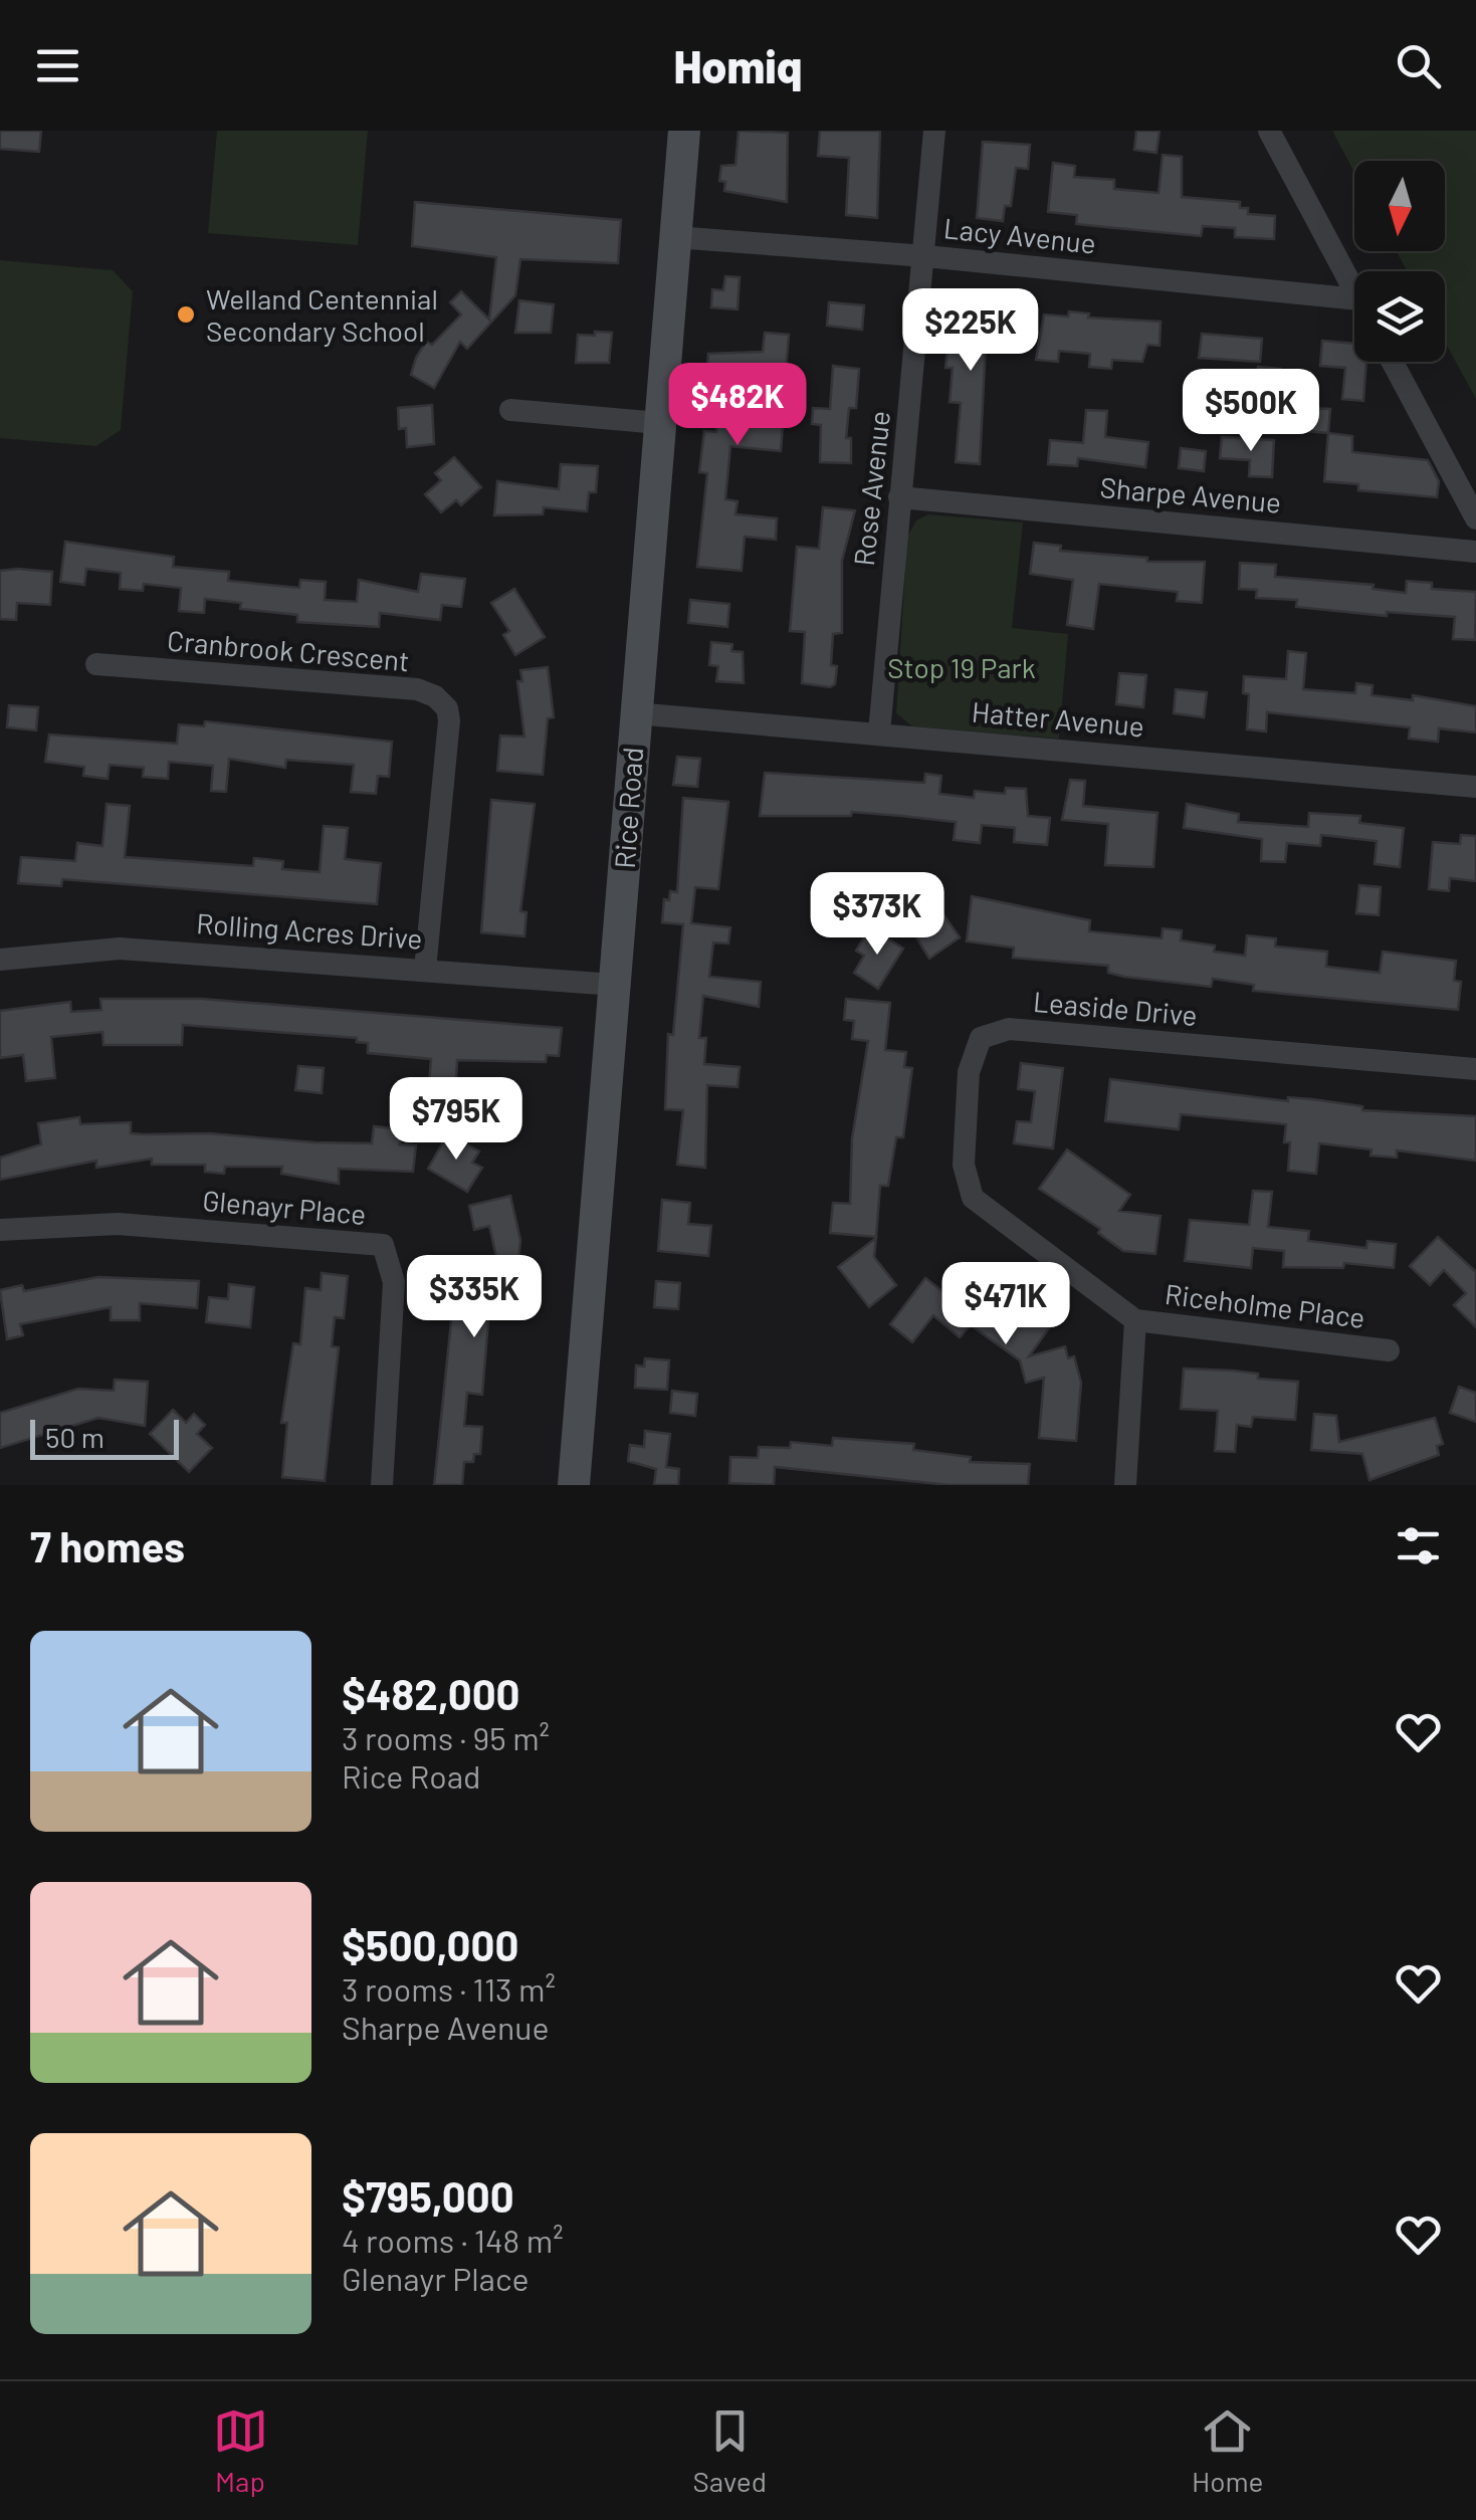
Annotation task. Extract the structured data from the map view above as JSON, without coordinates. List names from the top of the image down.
{
  "streets": {
    "main road": ["Rice Road"],
    "street": [
      "Lacy Avenue",
      "Rose Avenue",
      "Sharpe Avenue",
      "Cranbrook Crescent",
      "Hatter Avenue",
      "Rolling Acres Drive",
      "Leaside Drive",
      "Glenayr Place",
      "Riceholme Place"
    ]
  },
  "crossings": [
    ["Lacy Avenue", "Rose Avenue"],
    ["Lacy Avenue", "Rice Road"],
    ["Rose Avenue", "Sharpe Avenue"],
    ["Rose Avenue", "Hatter Avenue"],
    ["Cranbrook Crescent", "Rolling Acres Drive"],
    ["Hatter Avenue", "Rice Road"],
    ["Rice Road", "Rolling Acres Drive"],
    ["Leaside Drive", "Riceholme Place"]
  ],
  "parks": ["Stop 19 Park"],
  "places": ["Welland Centennial Secondary School"],
  "scale_bar": "50 m",
  "north": "bottom",
  "page": {
    "header": "Homiq",
    "price": [
      "$225K",
      "$482K",
      "$500K",
      "$373K",
      "$795K",
      "$335K",
      "$471K"
    ],
    "scale": "50 m",
    "heading": "7 homes",
    "list": [
      {
        "name": "$482,000",
        "note": "3 rooms · 95 m² · Rice Road"
      },
      {
        "name": "$500,000",
        "note": "3 rooms · 113 m² · Sharpe Avenue"
      },
      {
        "name": "$795,000",
        "note": "4 rooms · 148 m² · Glenayr Place"
      }
    ],
    "tabs": ["Map", "Saved", "Home"]
  }
}
